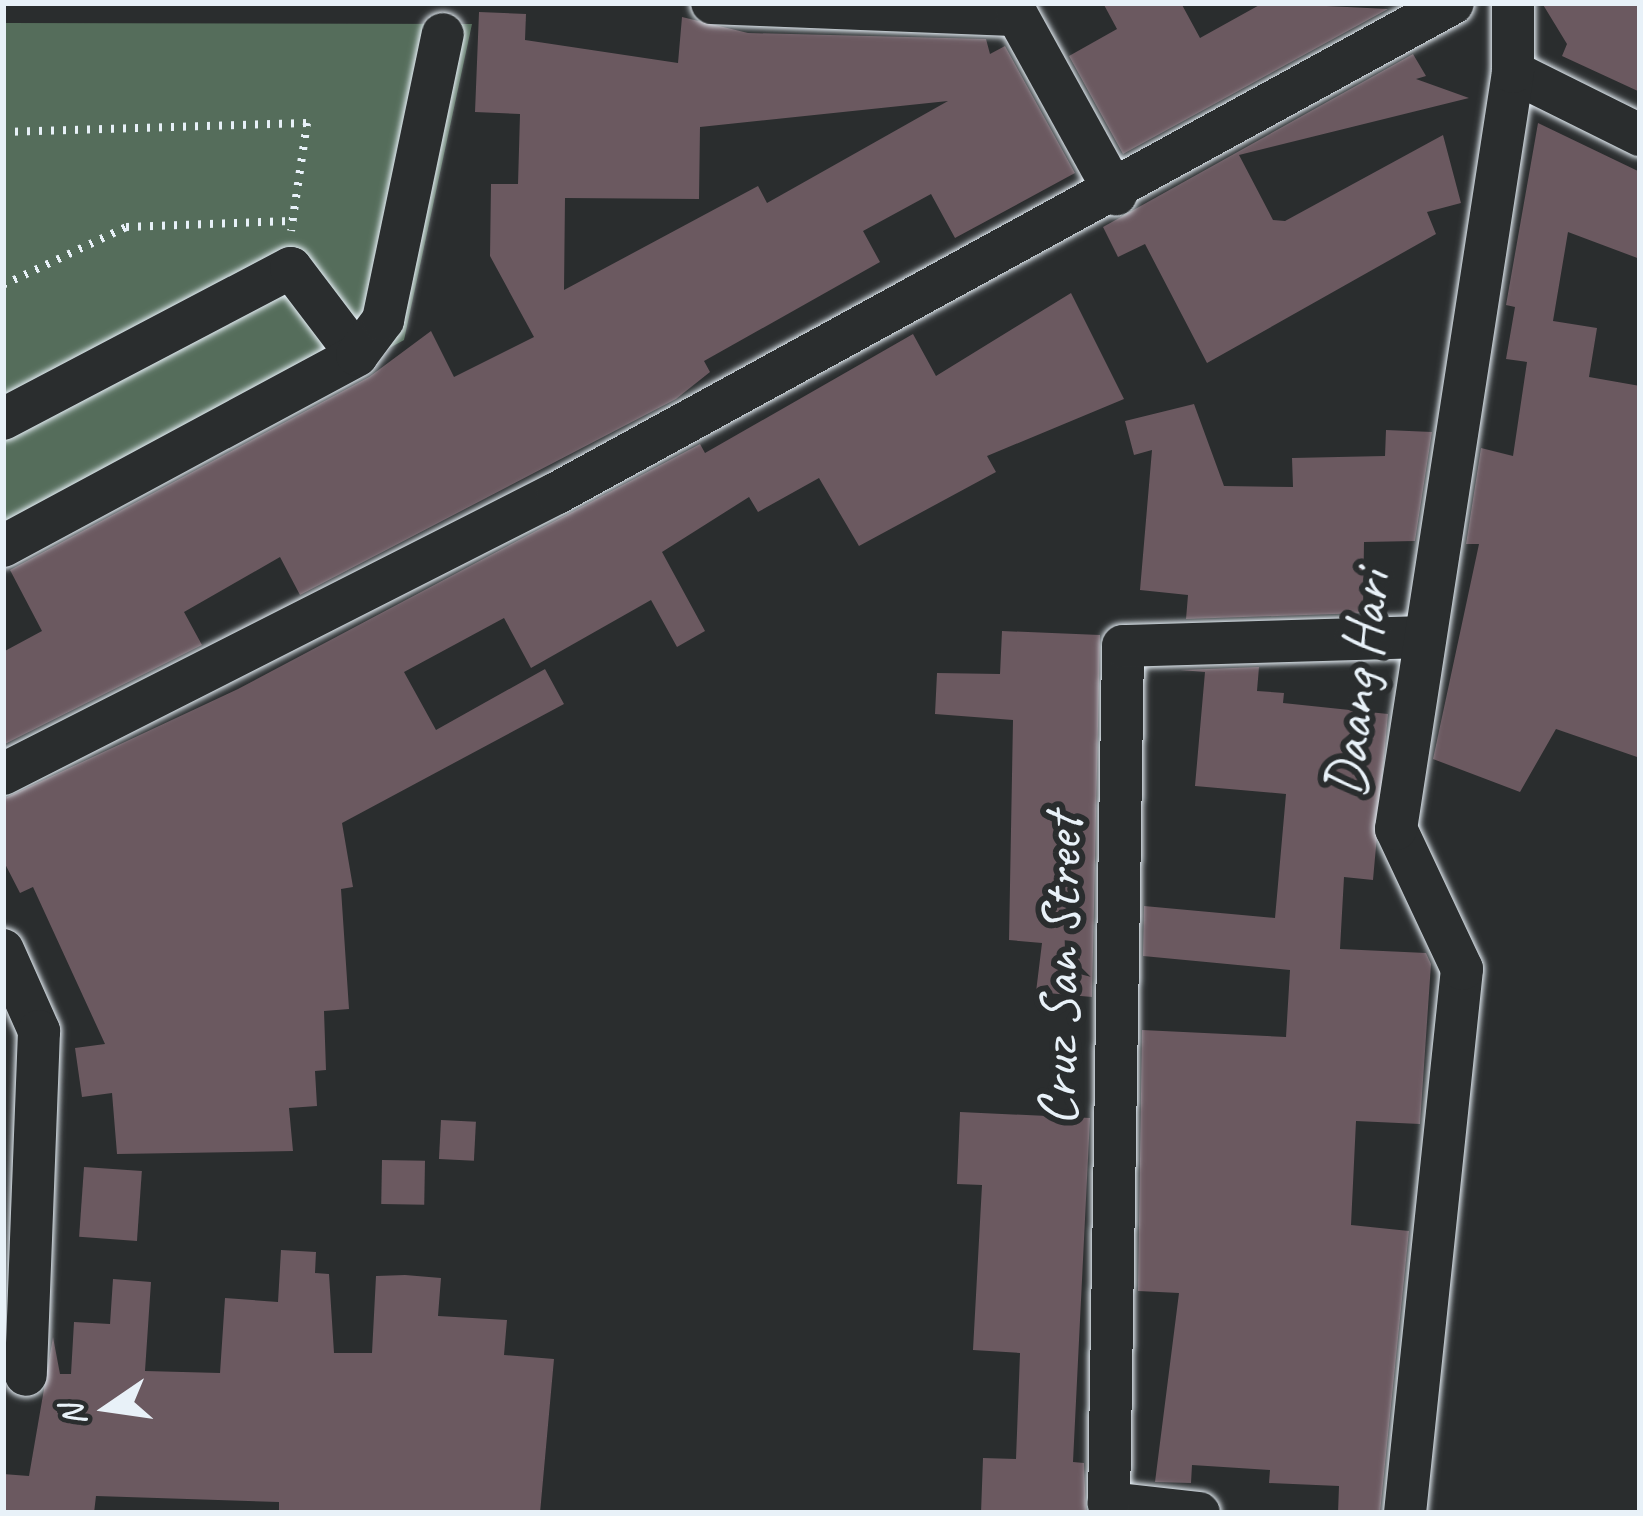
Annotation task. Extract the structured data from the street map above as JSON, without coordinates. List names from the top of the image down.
{
  "streets": {
    "street": ["Daang Hari", "Cruz San Street"]
  },
  "crossings": [
    ["Daang Hari", "Cruz San Street"]
  ],
  "north": "left"
}
